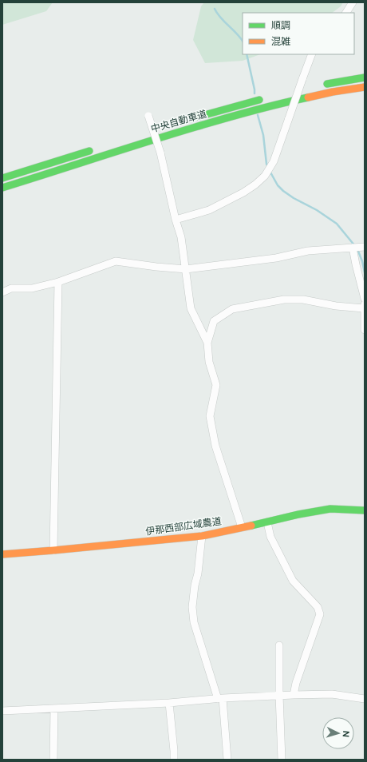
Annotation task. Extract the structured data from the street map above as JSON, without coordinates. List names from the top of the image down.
{
  "streets": {
    "main road": ["中央自動車道", "伊那西部広域農道"]
  },
  "legend": ["順調", "混雑"],
  "north": "right"
}
